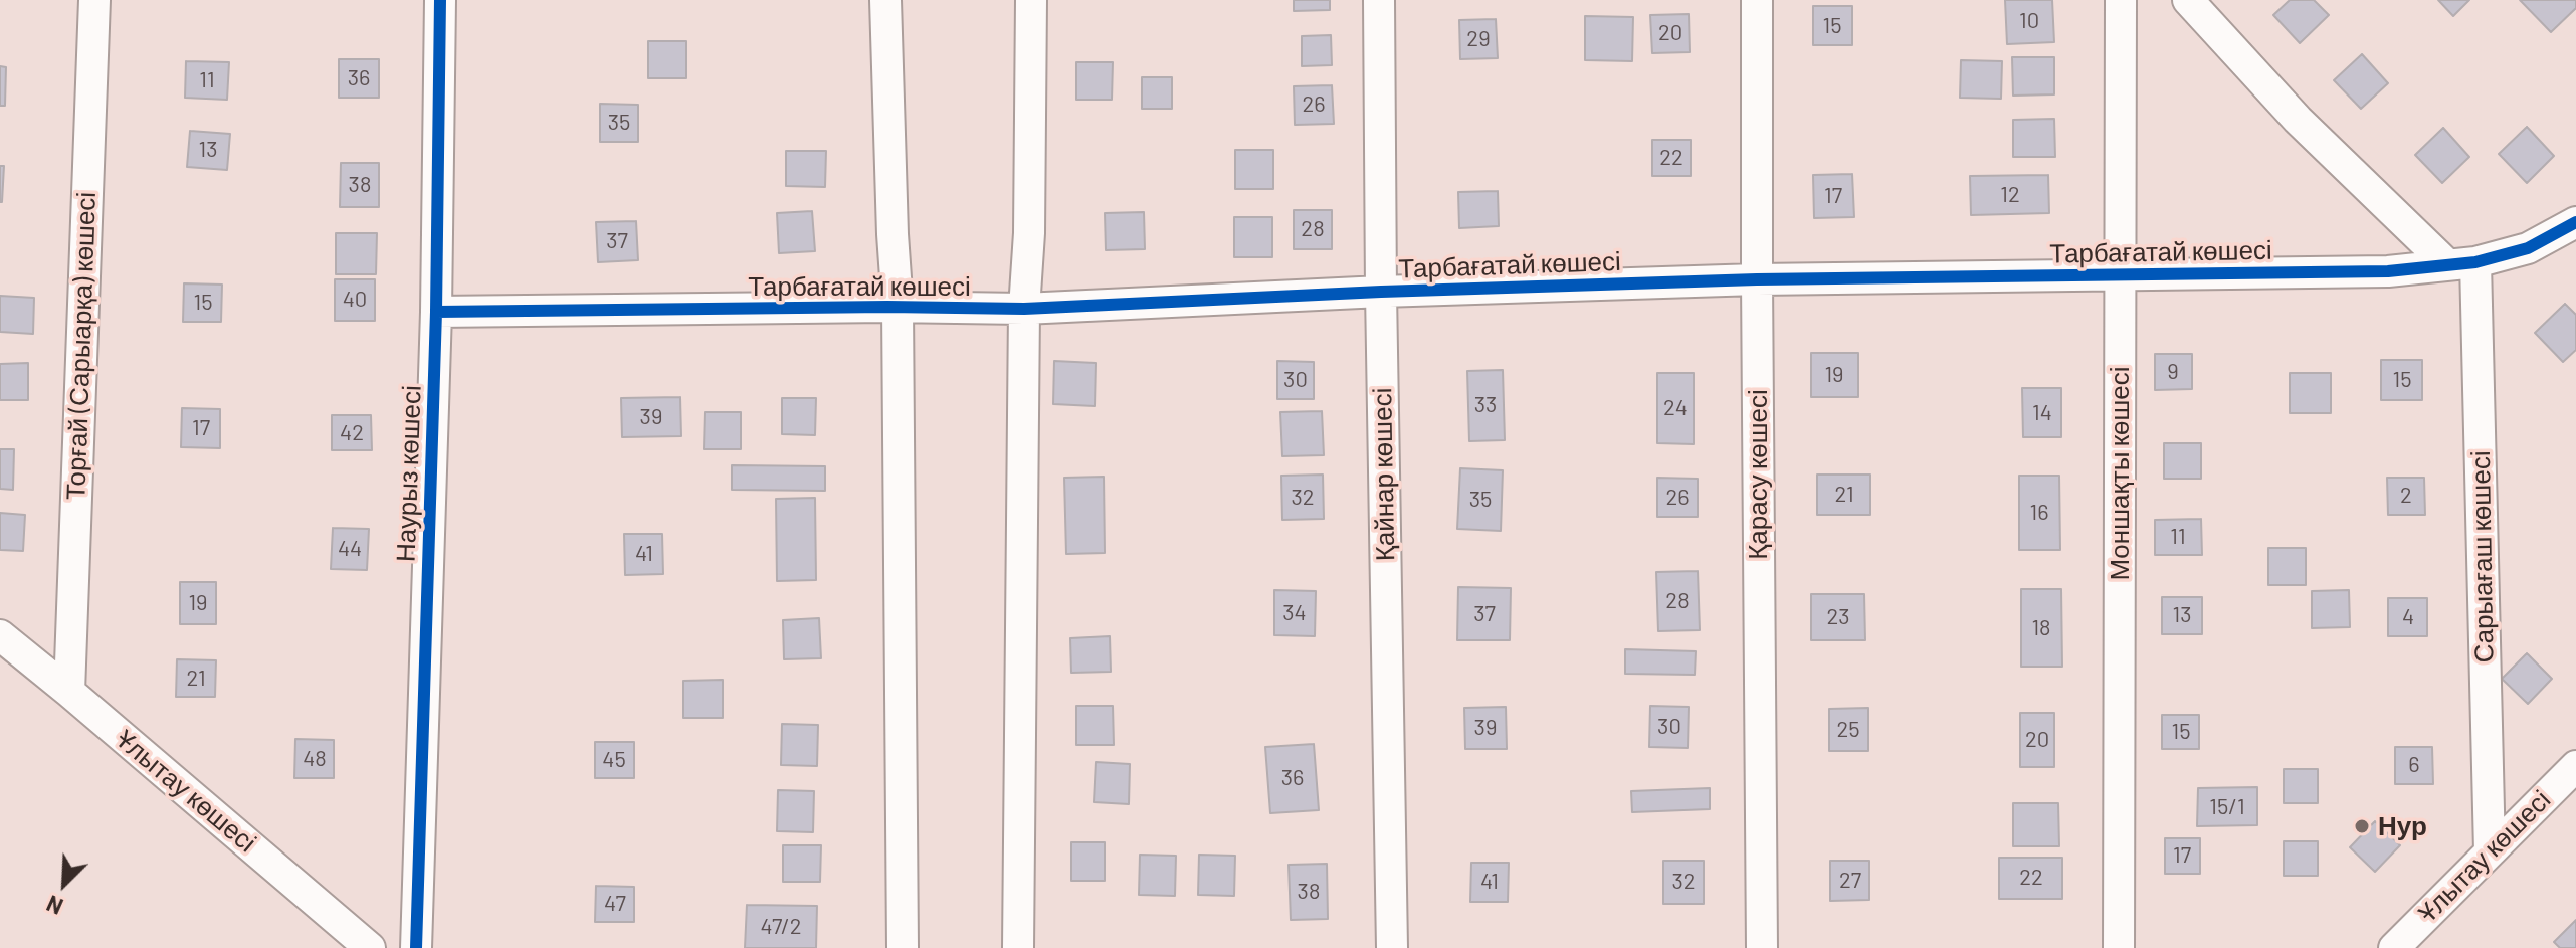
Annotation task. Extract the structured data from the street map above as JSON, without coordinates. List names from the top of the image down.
{
  "streets": {
    "street": [
      "Тарбағатай көшесі",
      "Торғай (Сарыарқа) көшесі",
      "Наурыз көшесі",
      "Моншақты көшесі",
      "Қайнар көшесі",
      "Қарасу көшесі",
      "Сарыағаш көшесі",
      "Ұлытау көшесі"
    ]
  },
  "crossings": [
    ["Тарбағатай көшесі", "Наурыз көшесі"],
    ["Тарбағатай көшесі", "Моншақты көшесі"],
    ["Тарбағатай көшесі", "Қайнар көшесі"],
    ["Тарбағатай көшесі", "Қарасу көшесі"],
    ["Тарбағатай көшесі", "Сарыағаш көшесі"],
    ["Торғай (Сарыарқа) көшесі", "Ұлытау көшесі"],
    ["Сарыағаш көшесі", "Ұлытау көшесі"]
  ],
  "places": ["Нур"],
  "house_numbers": [
    "10",
    "15",
    "20",
    "29",
    "36",
    "11",
    "26",
    "35",
    "13",
    "22",
    "38",
    "12",
    "17",
    "28",
    "37",
    "40",
    "15",
    "9",
    "19",
    "30",
    "15",
    "33",
    "24",
    "14",
    "39",
    "17",
    "42",
    "21",
    "2",
    "32",
    "26",
    "35",
    "16",
    "11",
    "44",
    "41",
    "28",
    "19",
    "34",
    "37",
    "13",
    "23",
    "4",
    "18",
    "21",
    "30",
    "39",
    "25",
    "15",
    "20",
    "48",
    "45",
    "6",
    "36",
    "15/1",
    "17",
    "22",
    "27",
    "41",
    "32",
    "38",
    "47",
    "47/2"
  ],
  "north": "bottom left"
}
